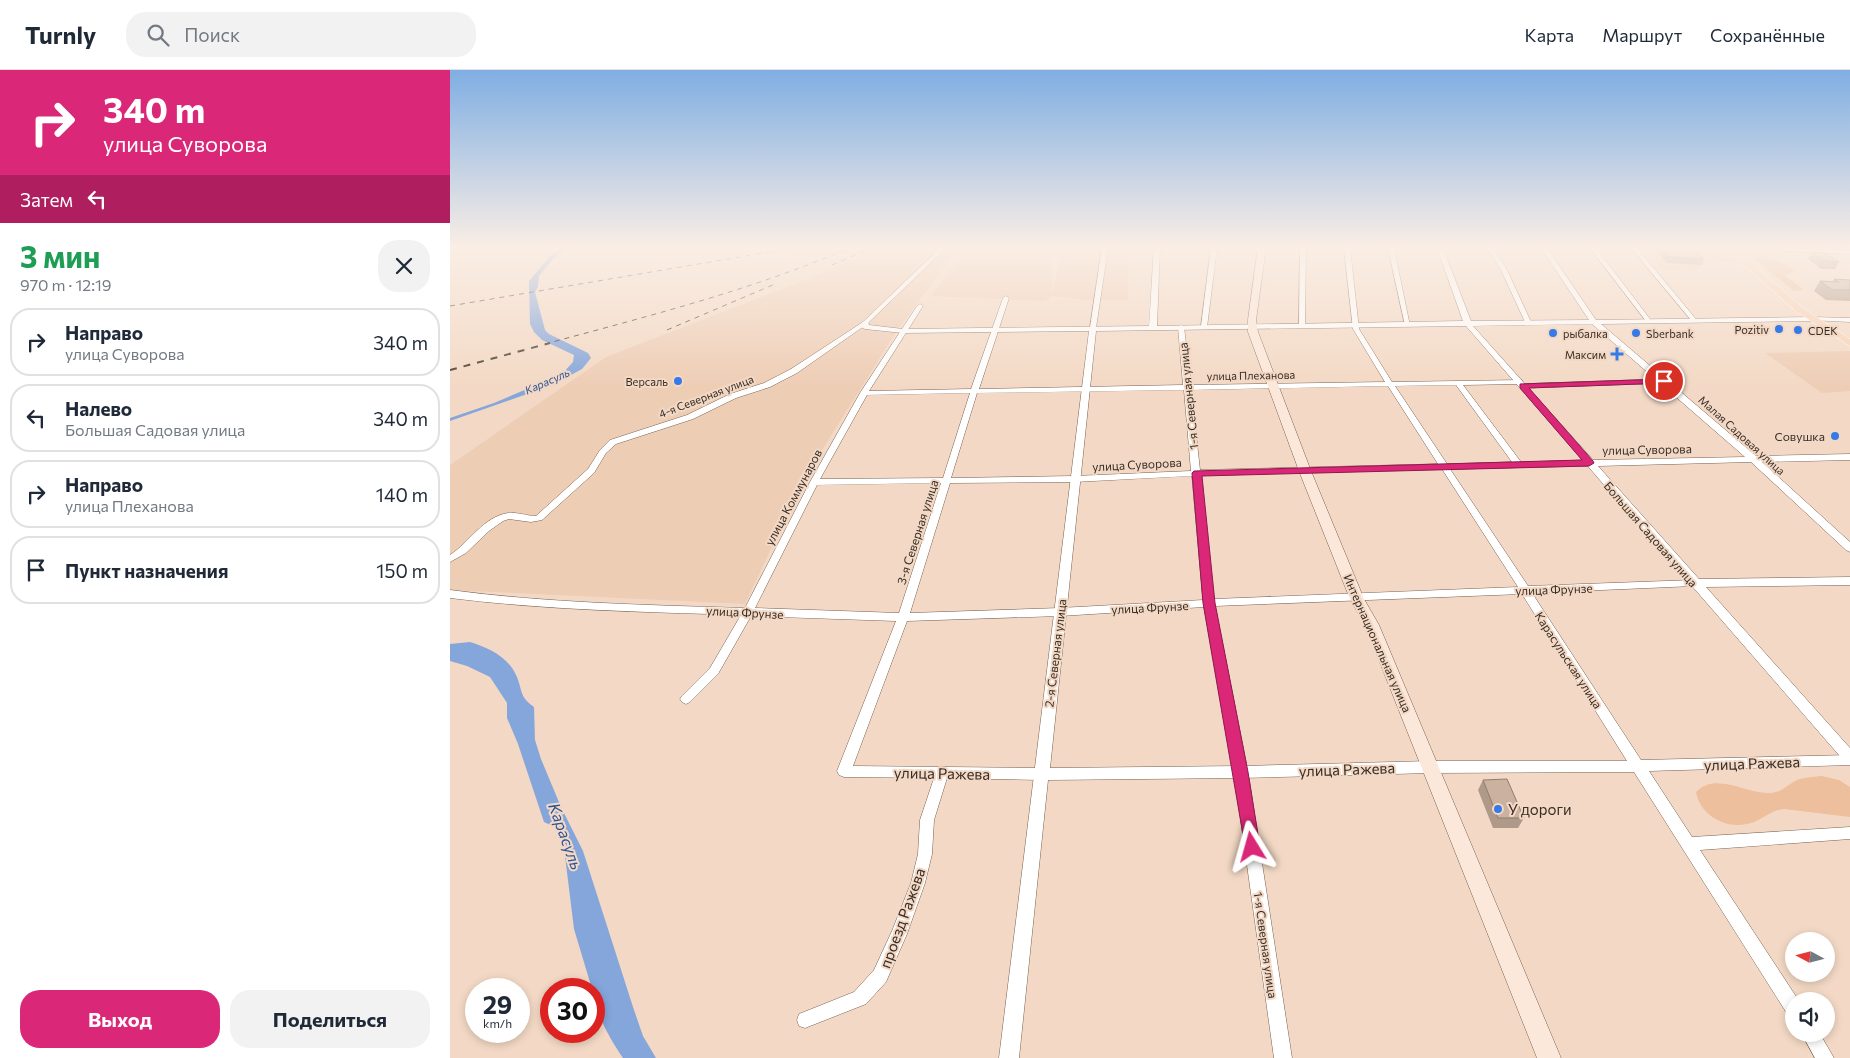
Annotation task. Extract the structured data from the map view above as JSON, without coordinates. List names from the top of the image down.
{
  "streets": {
    "main road": ["Интернациональная улица"],
    "street": [
      "улица Плеханова",
      "4-я Северная улица",
      "1-я Северная улица",
      "Малая Садовая улица",
      "улица Суворова",
      "улица Коммунаров",
      "3-я Северная улица",
      "Большая Садовая улица",
      "улица Фрунзе",
      "2-я Северная улица",
      "Карасульская улица",
      "улица Ражева",
      "проезд Ражева"
    ]
  },
  "crossings": [
    ["улица Плеханова", "1-я Северная улица"],
    ["улица Плеханова", "Малая Садовая улица"],
    ["улица Плеханова", "улица Коммунаров"],
    ["улица Плеханова", "3-я Северная улица"],
    ["улица Плеханова", "Большая Садовая улица"],
    ["улица Плеханова", "Интернациональная улица"],
    ["улица Плеханова", "2-я Северная улица"],
    ["улица Плеханова", "Карасульская улица"],
    ["1-я Северная улица", "улица Суворова"],
    ["1-я Северная улица", "улица Фрунзе"],
    ["1-я Северная улица", "улица Ражева"],
    ["Малая Садовая улица", "улица Суворова"],
    ["улица Суворова", "улица Коммунаров"],
    ["улица Суворова", "3-я Северная улица"],
    ["улица Суворова", "Большая Садовая улица"],
    ["улица Суворова", "Интернациональная улица"],
    ["улица Суворова", "2-я Северная улица"],
    ["улица Суворова", "Карасульская улица"],
    ["улица Коммунаров", "улица Фрунзе"],
    ["3-я Северная улица", "улица Фрунзе"],
    ["3-я Северная улица", "улица Ражева"],
    ["Большая Садовая улица", "улица Фрунзе"],
    ["Большая Садовая улица", "улица Ражева"],
    ["улица Фрунзе", "Интернациональная улица"],
    ["улица Фрунзе", "2-я Северная улица"],
    ["улица Фрунзе", "Карасульская улица"],
    ["Интернациональная улица", "улица Ражева"],
    ["2-я Северная улица", "улица Ражева"],
    ["Карасульская улица", "улица Ражева"],
    ["улица Ражева", "проезд Ражева"]
  ],
  "water": ["Карасуль"],
  "places": {
    "other": [
      "Pozitiv",
      "CDEK",
      "рыбалка",
      "Sberbank",
      "Версаль",
      "Совушка",
      "У дороги"
    ],
    "health": ["Максим"]
  },
  "north": "left",
  "page": {
    "header": "Turnly",
    "search": "Поиск",
    "nav": ["Карта", "Маршрут", "Сохранённые"],
    "turn": ["340 m", "улица Суворова"],
    "then": "Затем",
    "heading": ["3 мин", "970 m · 12:19"],
    "list": [
      {
        "name": "Направо",
        "note": "улица Суворова",
        "value": "340 m"
      },
      {
        "name": "Налево",
        "note": "Большая Садовая улица",
        "value": "340 m"
      },
      {
        "name": "Направо",
        "note": "улица Плеханова",
        "value": "140 m"
      },
      {
        "name": "Пункт назначения",
        "value": "150 m"
      }
    ],
    "speed": "29 km/h",
    "limit": "30",
    "buttons": ["Выход", "Поделиться"]
  }
}
